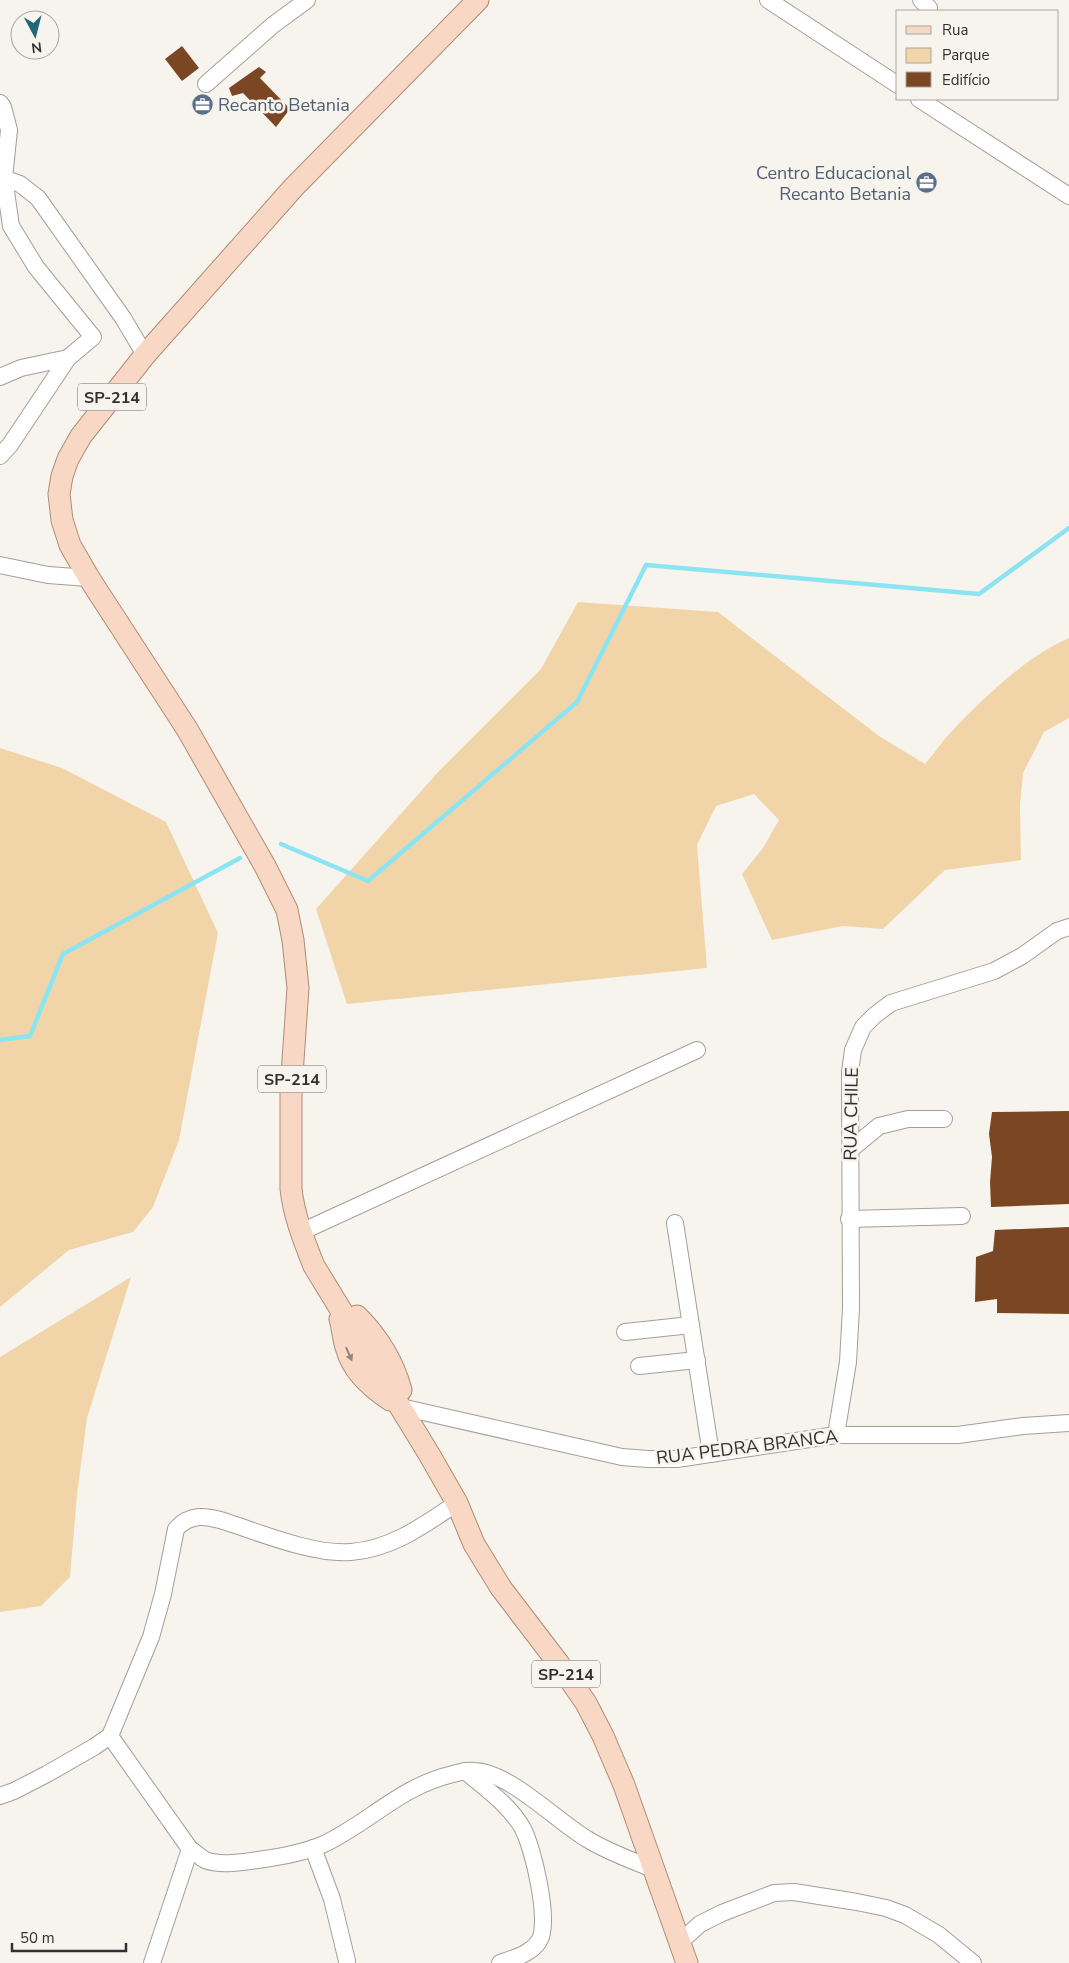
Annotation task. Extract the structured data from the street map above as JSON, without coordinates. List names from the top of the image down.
{
  "streets": {
    "main road": ["SP-214"],
    "street": ["RUA CHILE", "RUA PEDRA BRANCA"]
  },
  "crossings": [
    ["SP-214", "RUA PEDRA BRANCA"],
    ["RUA CHILE", "RUA PEDRA BRANCA"]
  ],
  "places": {
    "office": ["Recanto Betania", "Centro Educacional Recanto Betania"]
  },
  "legend": ["Rua", "Parque", "Edifício"],
  "scale_bar": "50 m",
  "north": "bottom"
}
